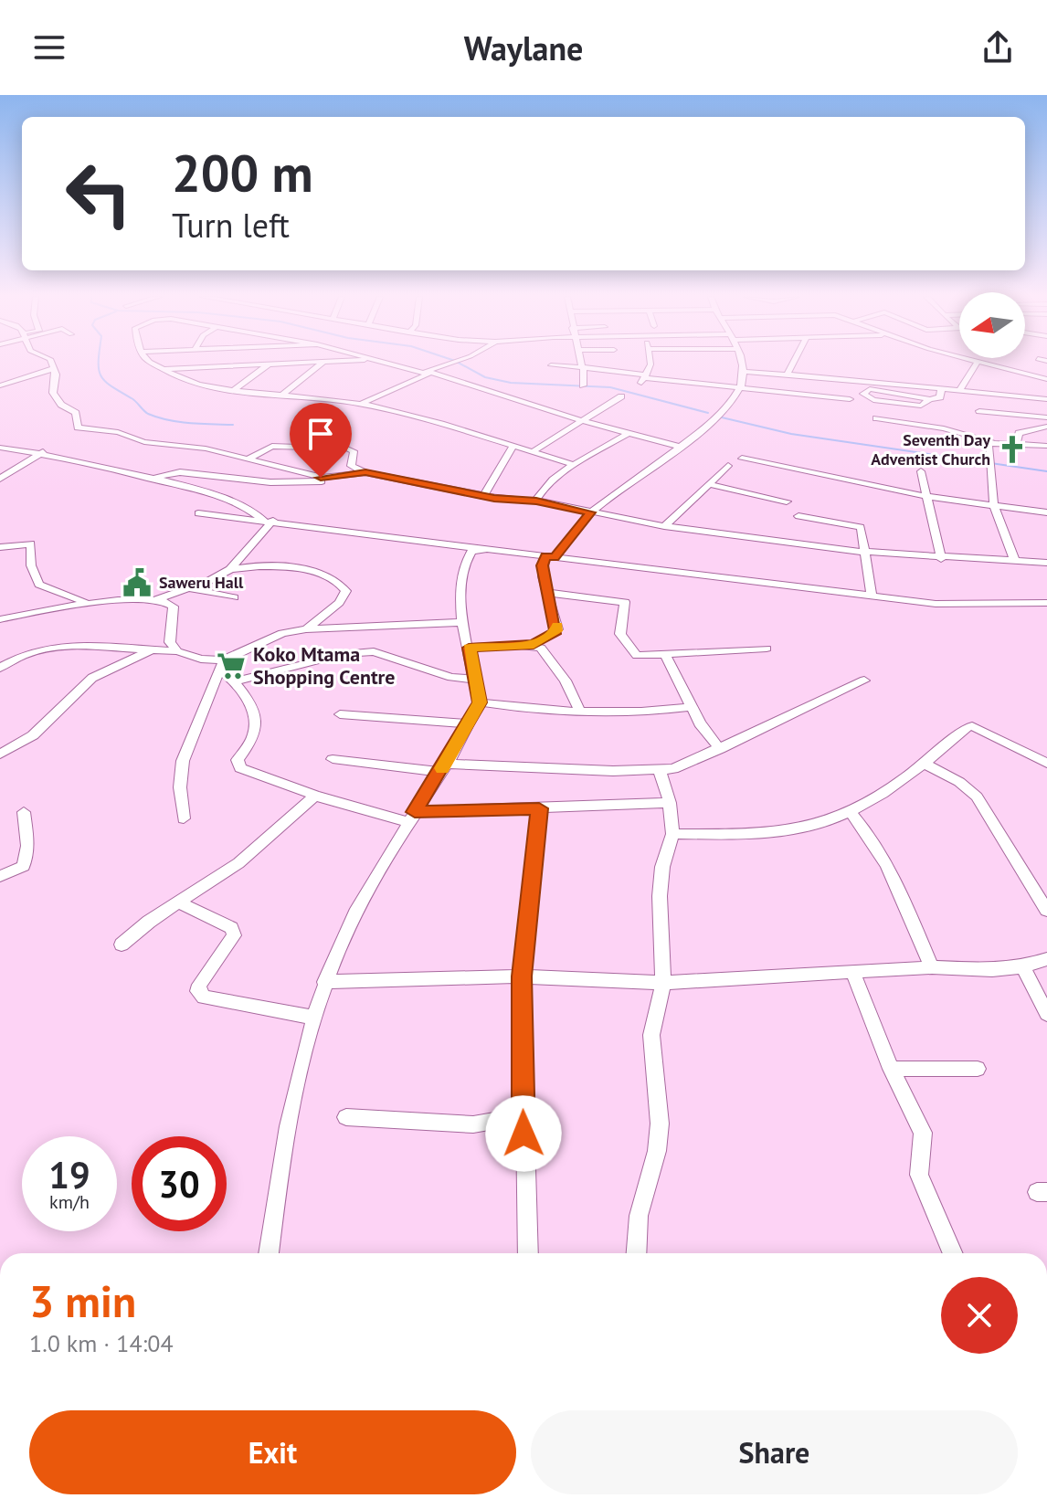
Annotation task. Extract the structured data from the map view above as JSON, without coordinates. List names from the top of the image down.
{
  "places": {
    "church": ["Seventh Day Adventist Church"],
    "public building": ["Saweru Hall"],
    "supermarket": ["Koko Mtama Shopping Centre"]
  },
  "north": "left",
  "page": {
    "header": "Waylane",
    "turn": ["200 m", "Turn left"],
    "speed": "19 km/h",
    "limit": "30",
    "heading": ["3 min", "1.0 km · 14:04"],
    "buttons": ["Exit", "Share"]
  }
}
